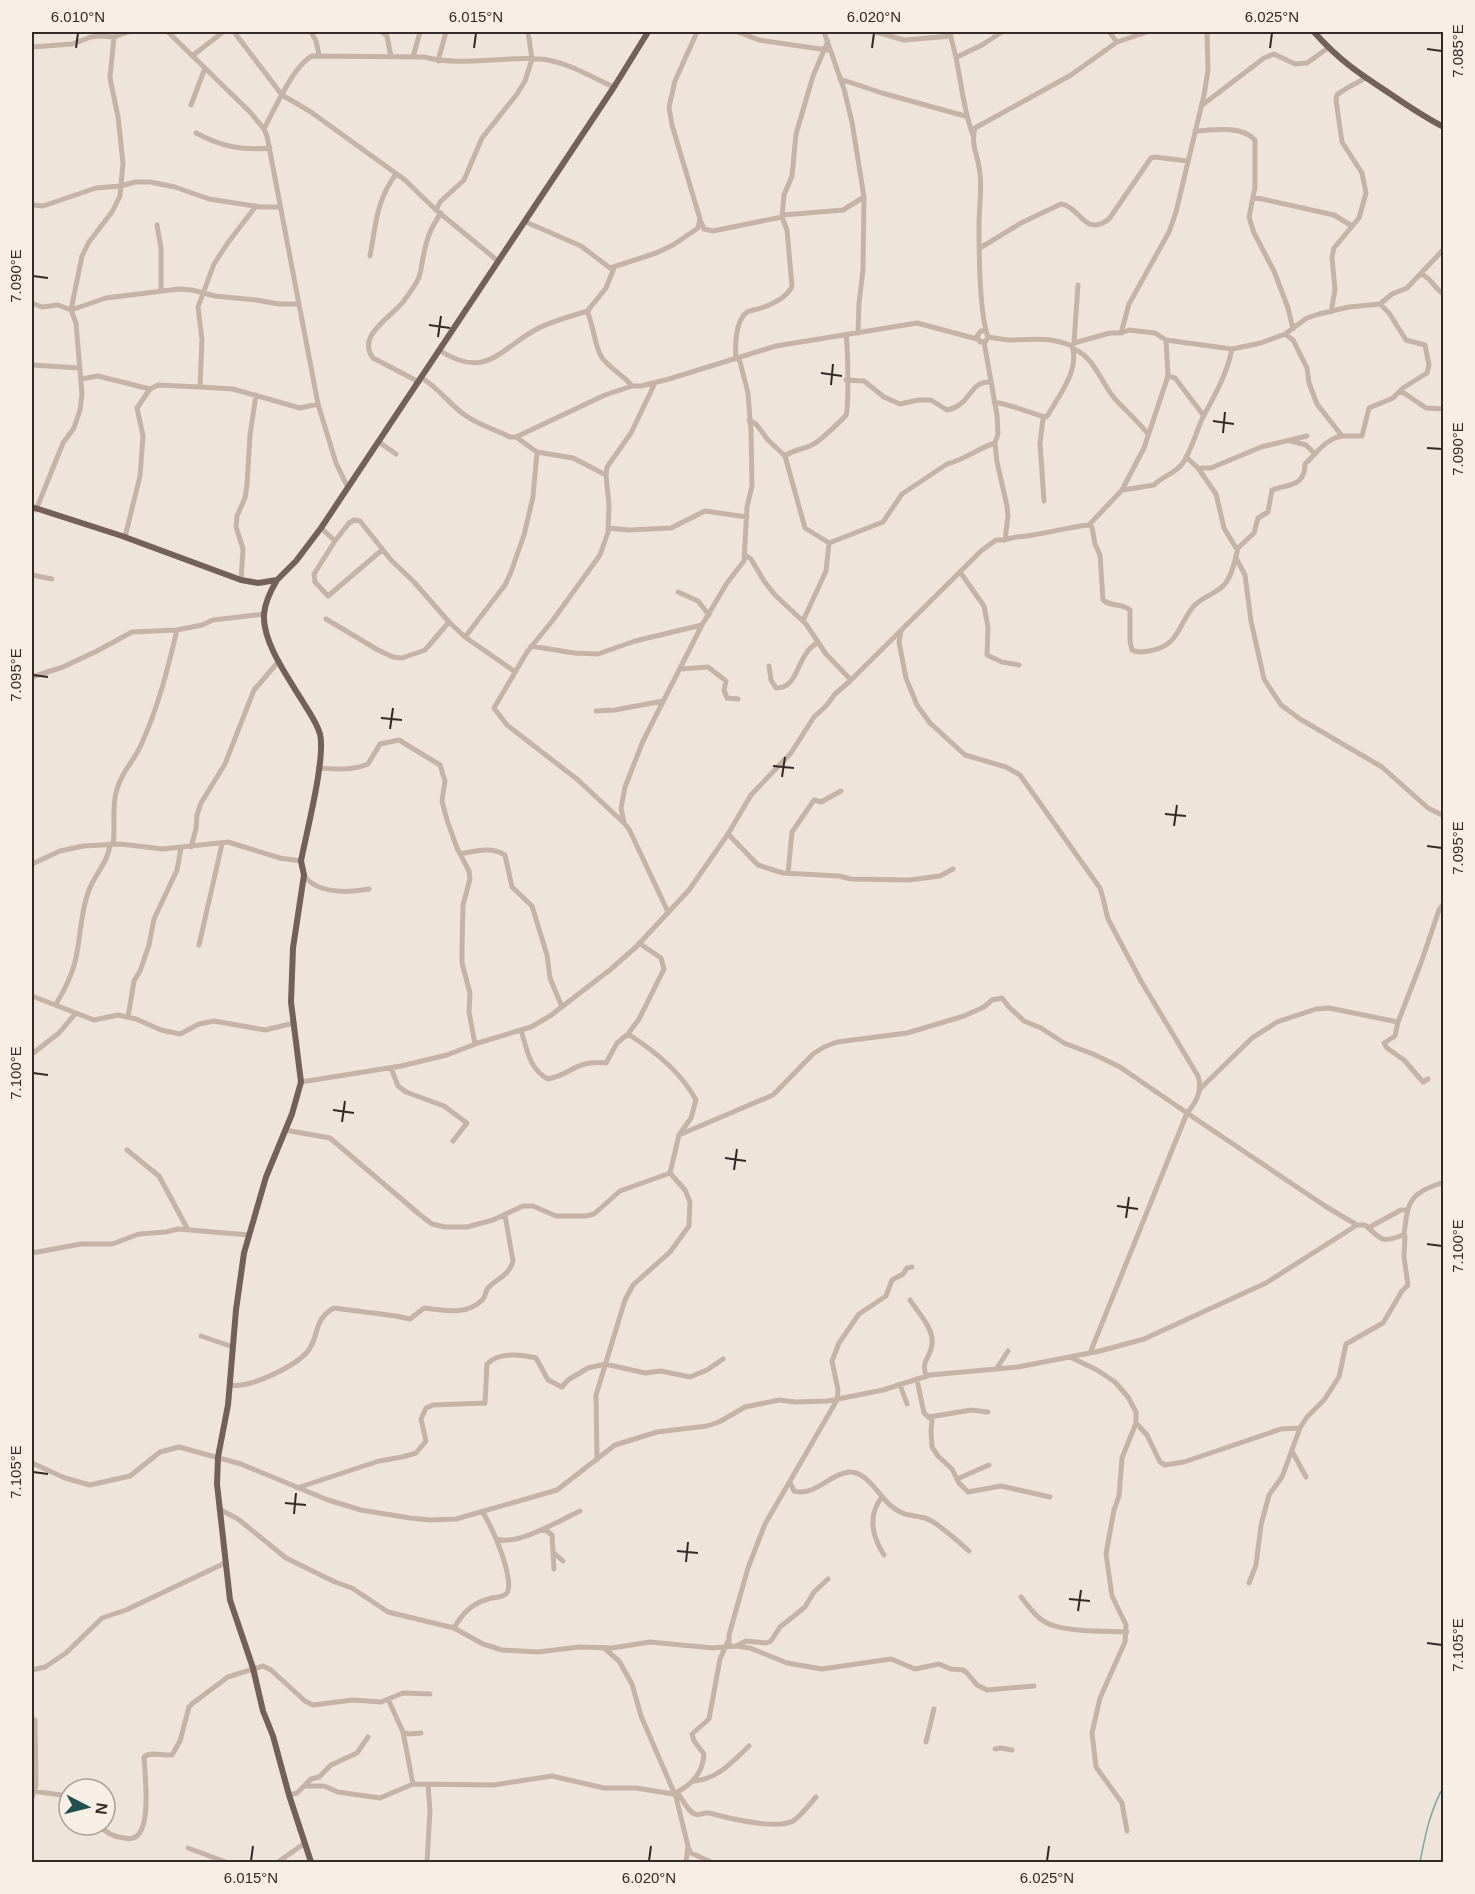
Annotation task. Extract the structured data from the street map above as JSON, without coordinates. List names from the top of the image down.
{
  "north": "right",
  "coordinates": [
    "6.010°N",
    "6.015°N",
    "6.020°N",
    "6.025°N",
    "7.085°E",
    "7.090°E",
    "7.095°E",
    "7.100°E",
    "7.105°E"
  ]
}
